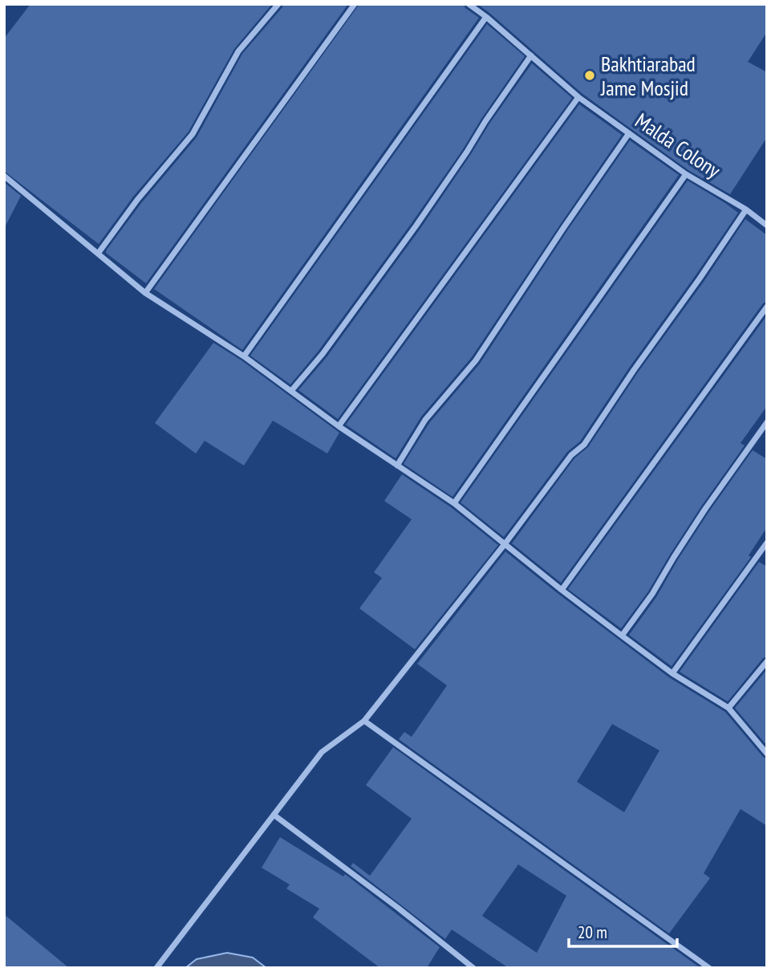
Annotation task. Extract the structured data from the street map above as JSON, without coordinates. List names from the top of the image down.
{
  "streets": {
    "street": ["Malda Colony"]
  },
  "places": ["Bakhtiarabad Jame Mosjid"],
  "scale_bar": "20 m"
}
